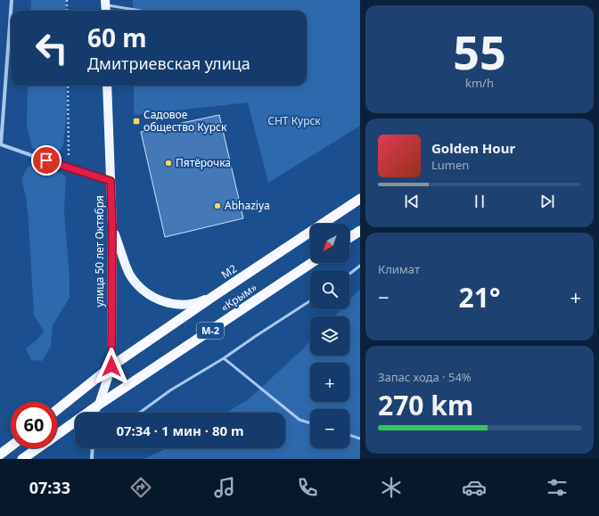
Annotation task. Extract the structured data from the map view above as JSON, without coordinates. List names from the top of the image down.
{
  "streets": {
    "highway": ["М2", "«Крым»", "М-2"],
    "main road": ["улица 50 лет Октября"]
  },
  "crossings": [
    ["улица 50 лет Октября", "М2"],
    ["улица 50 лет Октября", "«Крым»"]
  ],
  "parks": ["СНТ Курск"],
  "places": {
    "transit": ["Садовое общество Курск"],
    "other": ["Пятёрочка", "Abhaziya"]
  },
  "north": "bottom left",
  "page": {
    "tile": [
      ["55", "km/h"],
      "Климат",
      ["Запас хода · 54%", "270 km"]
    ],
    "turn": ["60 m", "Дмитриевская улица"],
    "song": ["Golden Hour", "Lumen"],
    "map_buttons": ["+", "−"],
    "heat": ["−", "21°", "+"],
    "limit": "60",
    "trip": "07:34 · 1 мин · 80 m",
    "tabs": "07:33"
  }
}
